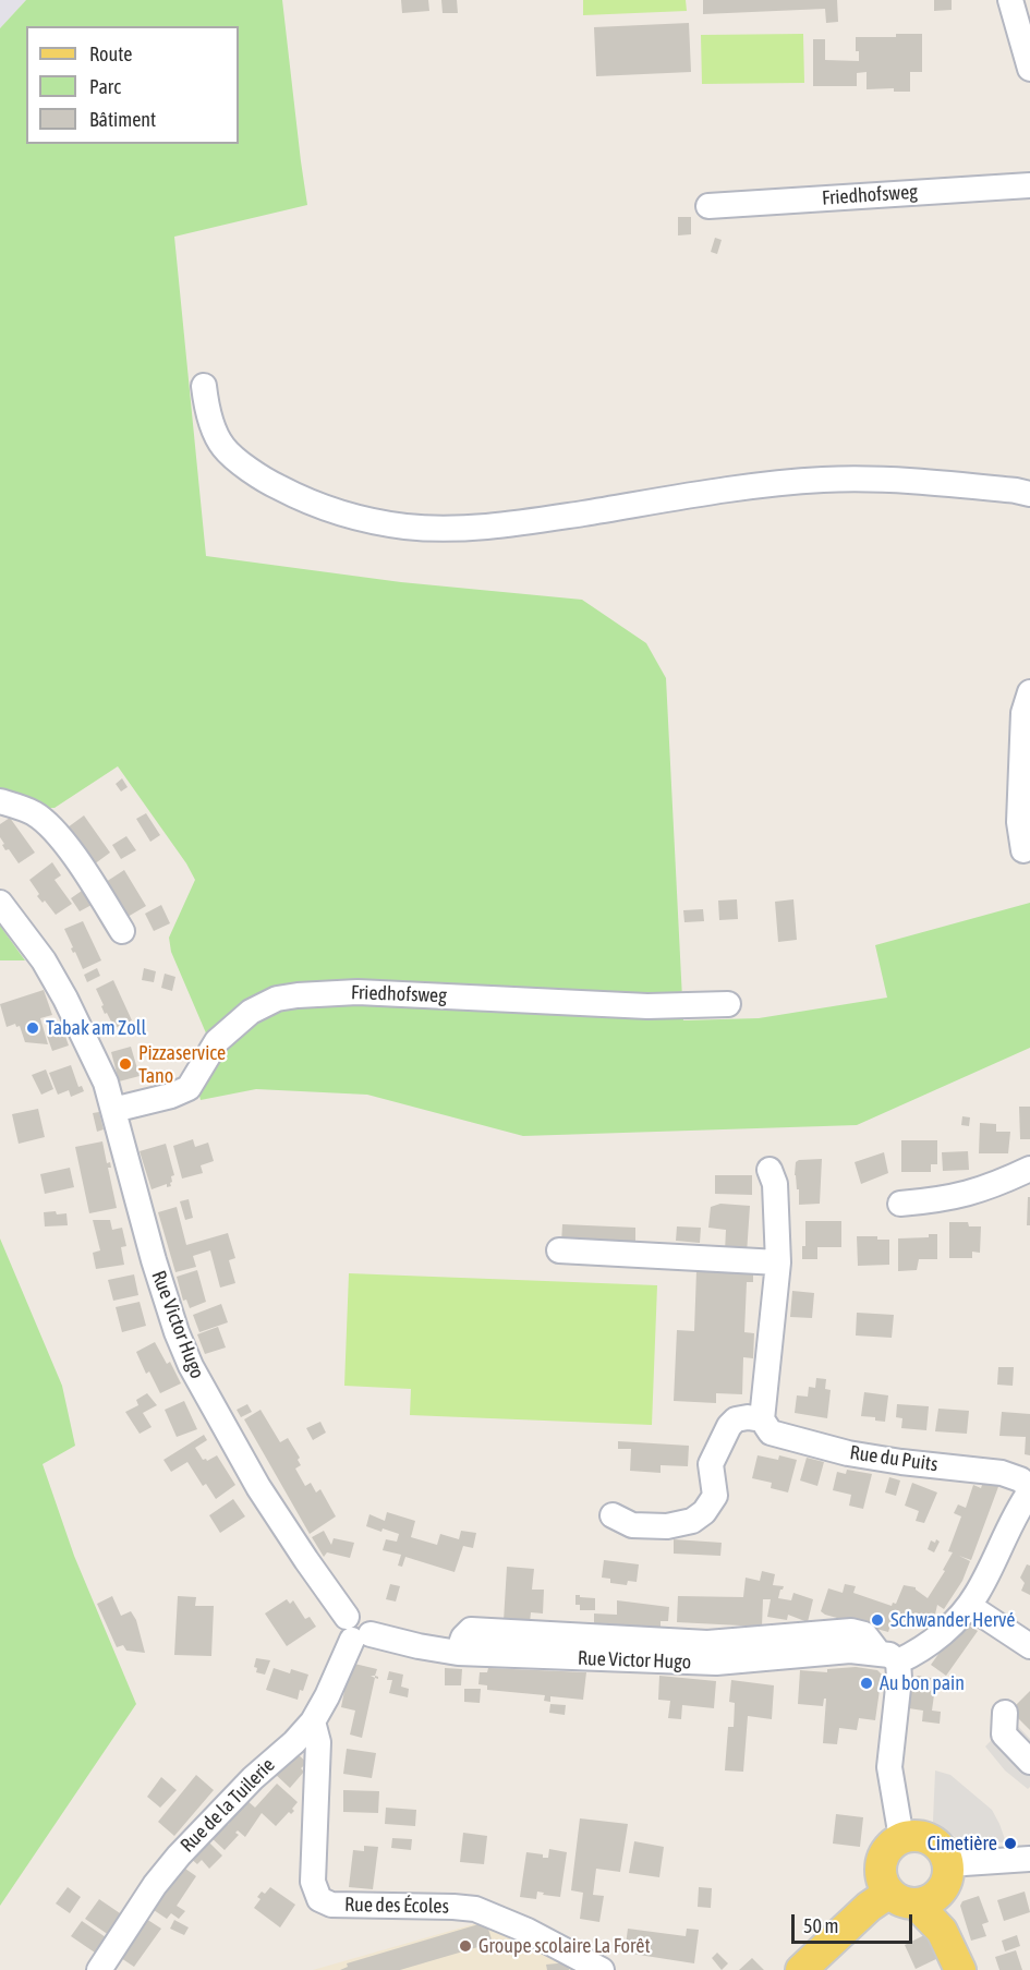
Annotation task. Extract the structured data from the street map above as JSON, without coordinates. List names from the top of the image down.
{
  "streets": {
    "street": [
      "Friedhofsweg",
      "Rue Victor Hugo",
      "Rue du Puits",
      "Rue de la Tuilerie",
      "Rue des Écoles"
    ]
  },
  "crossings": [
    ["Friedhofsweg", "Rue Victor Hugo"],
    ["Rue Victor Hugo", "Rue de la Tuilerie"],
    ["Rue de la Tuilerie", "Rue des Écoles"]
  ],
  "places": [
    "Tabak am Zoll",
    "Pizzaservice Tano",
    "Schwander Hervé",
    "Au bon pain",
    "Cimetière",
    "Groupe scolaire La Forêt"
  ],
  "legend": ["Route", "Parc", "Bâtiment"],
  "scale_bar": "50 m"
}
